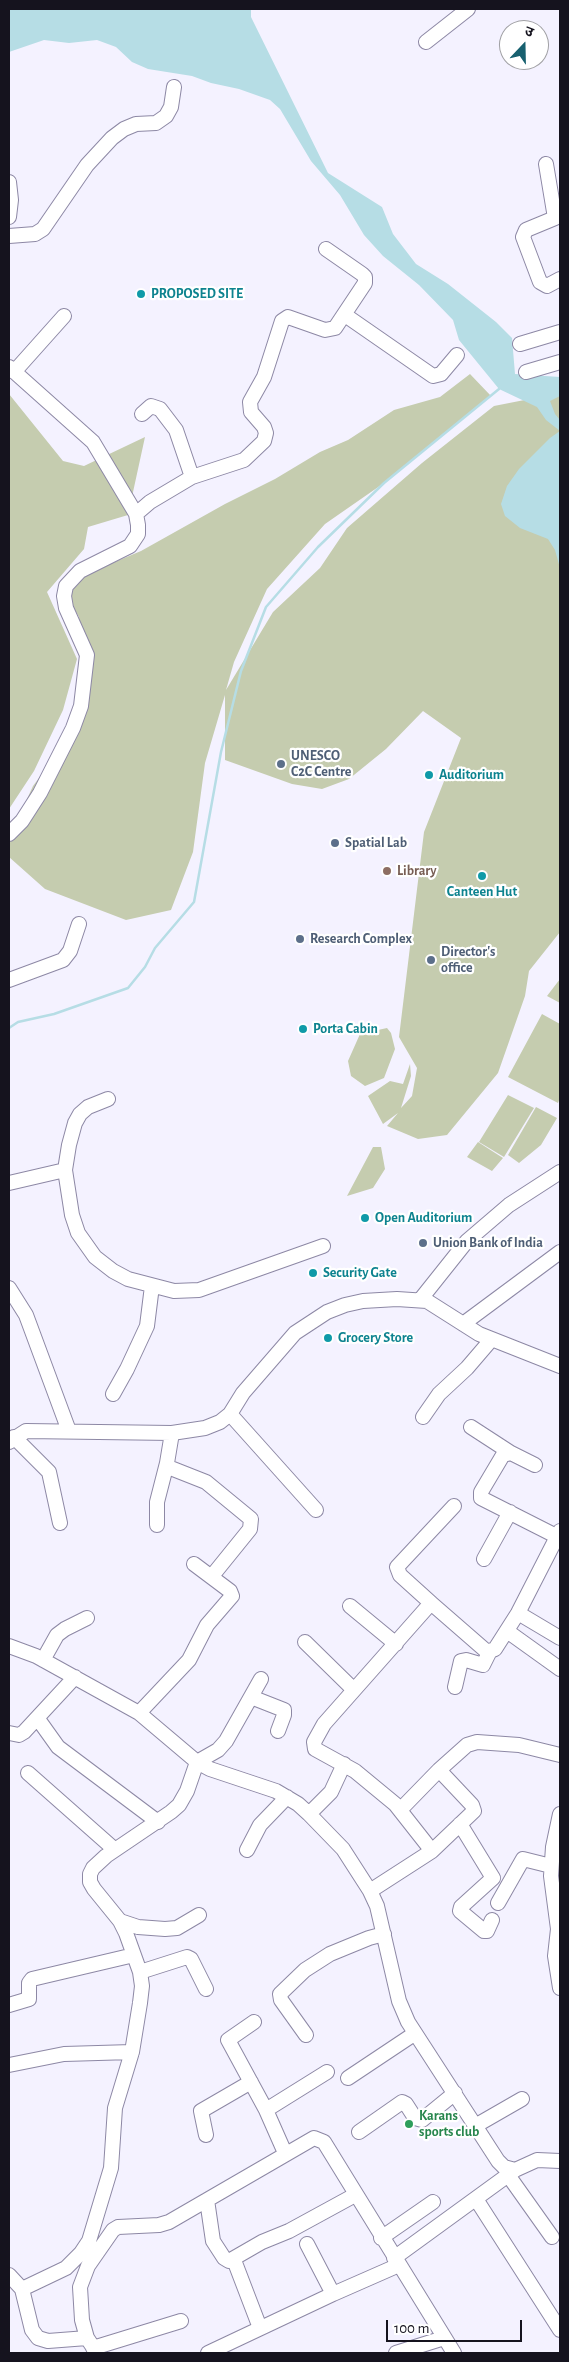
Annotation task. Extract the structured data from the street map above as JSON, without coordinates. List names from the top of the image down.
{
  "places": [
    "PROPOSED SITE",
    "UNESCO C2C Centre",
    "Auditorium",
    "Spatial Lab",
    "Library",
    "Canteen Hut",
    "Research Complex",
    "Director's office",
    "Porta Cabin",
    "Open Auditorium",
    "Union Bank of India",
    "Security Gate",
    "Grocery Store",
    "Karans sports club"
  ],
  "scale_bar": "100 m",
  "north": "top"
}
